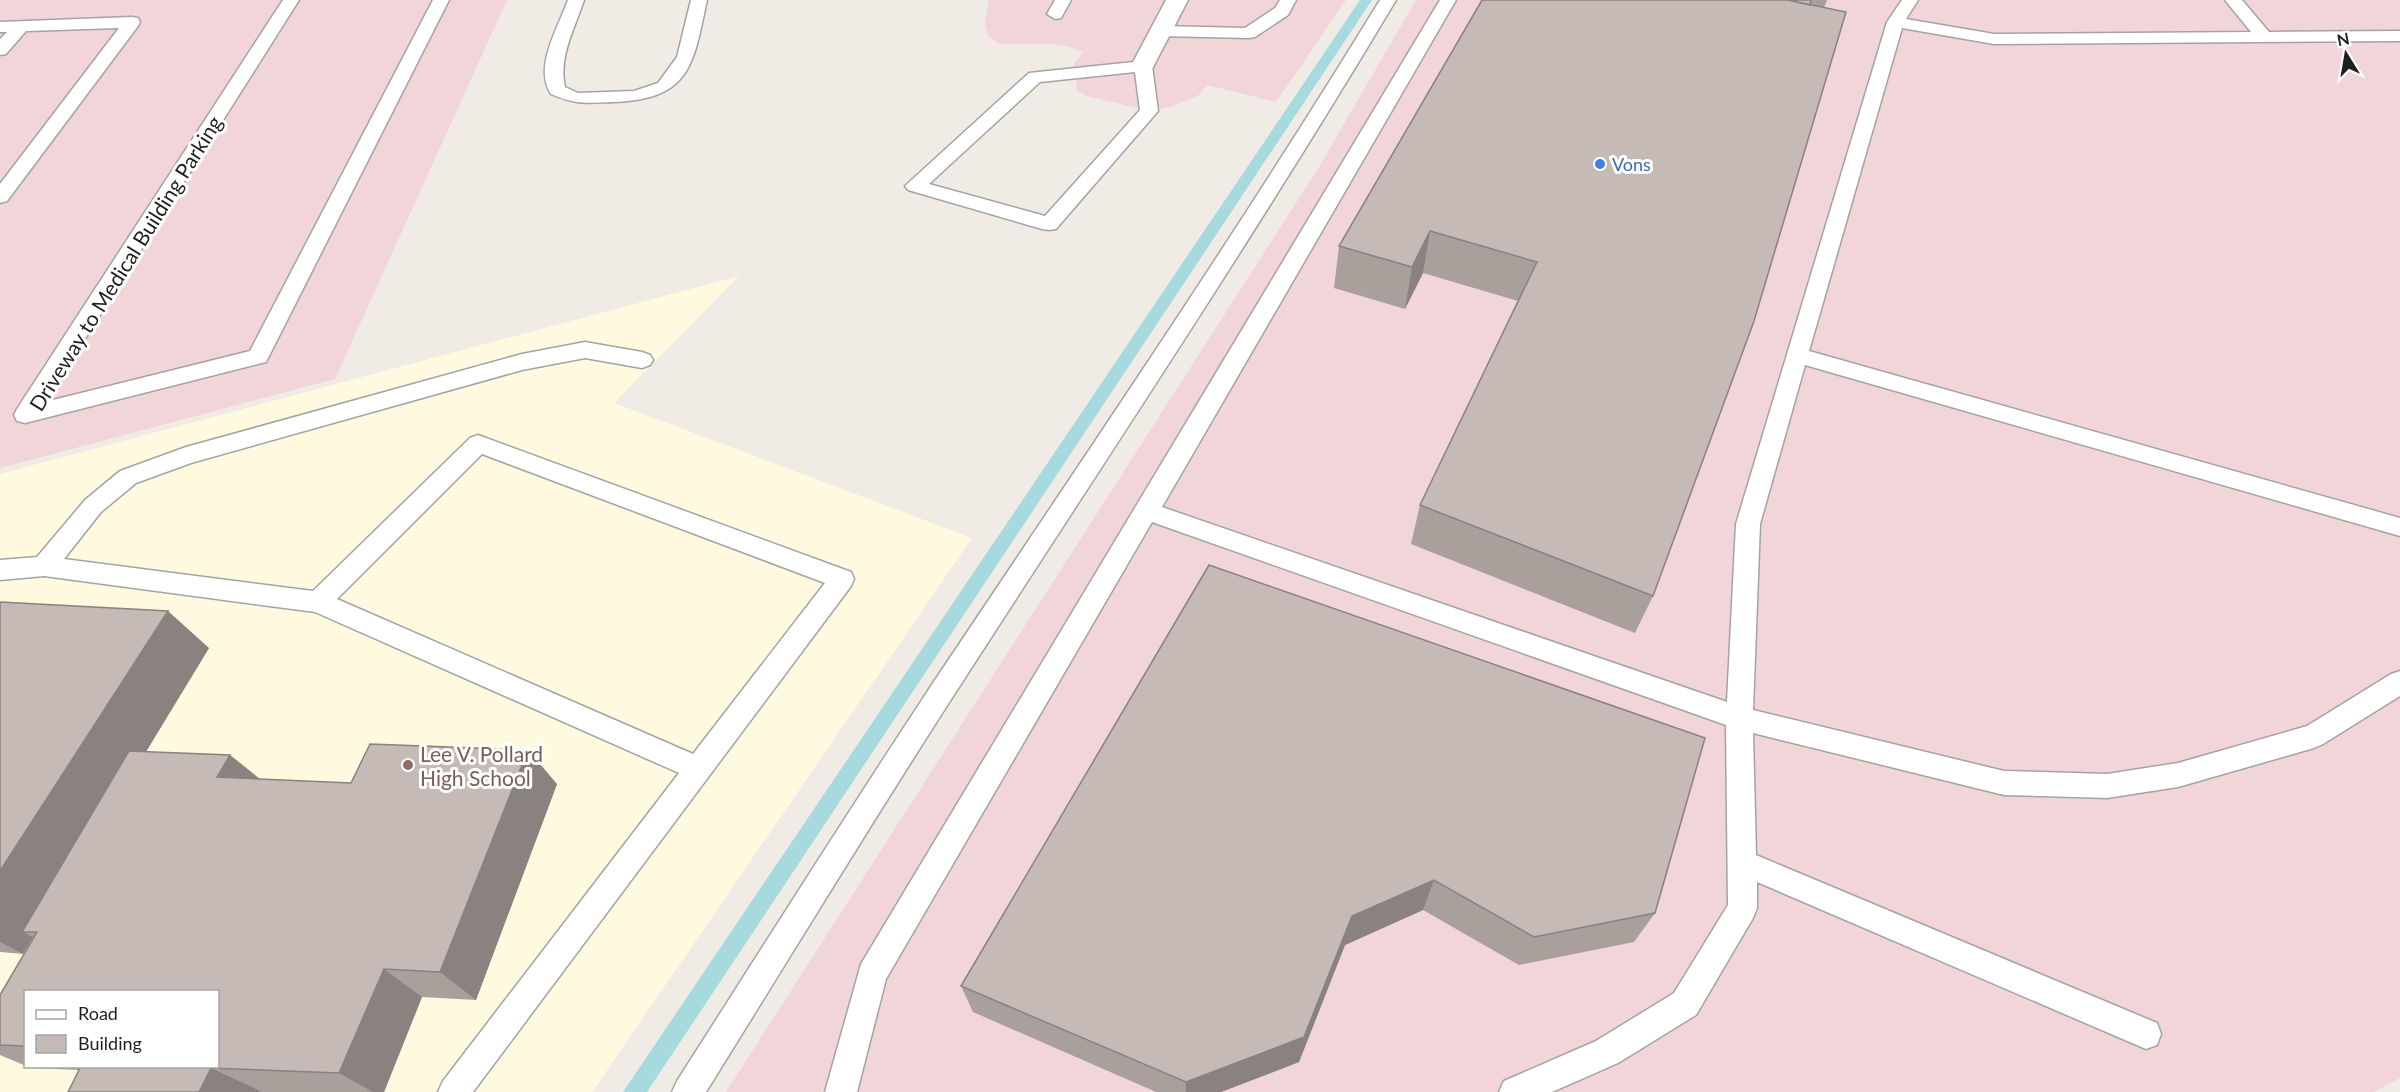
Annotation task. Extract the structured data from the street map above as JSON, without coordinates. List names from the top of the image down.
{
  "streets": {
    "lane": ["Driveway to Medical Building Parking"]
  },
  "places": ["Vons", "Lee V. Pollard High School"],
  "legend": ["Road", "Building"],
  "north": "top"
}
